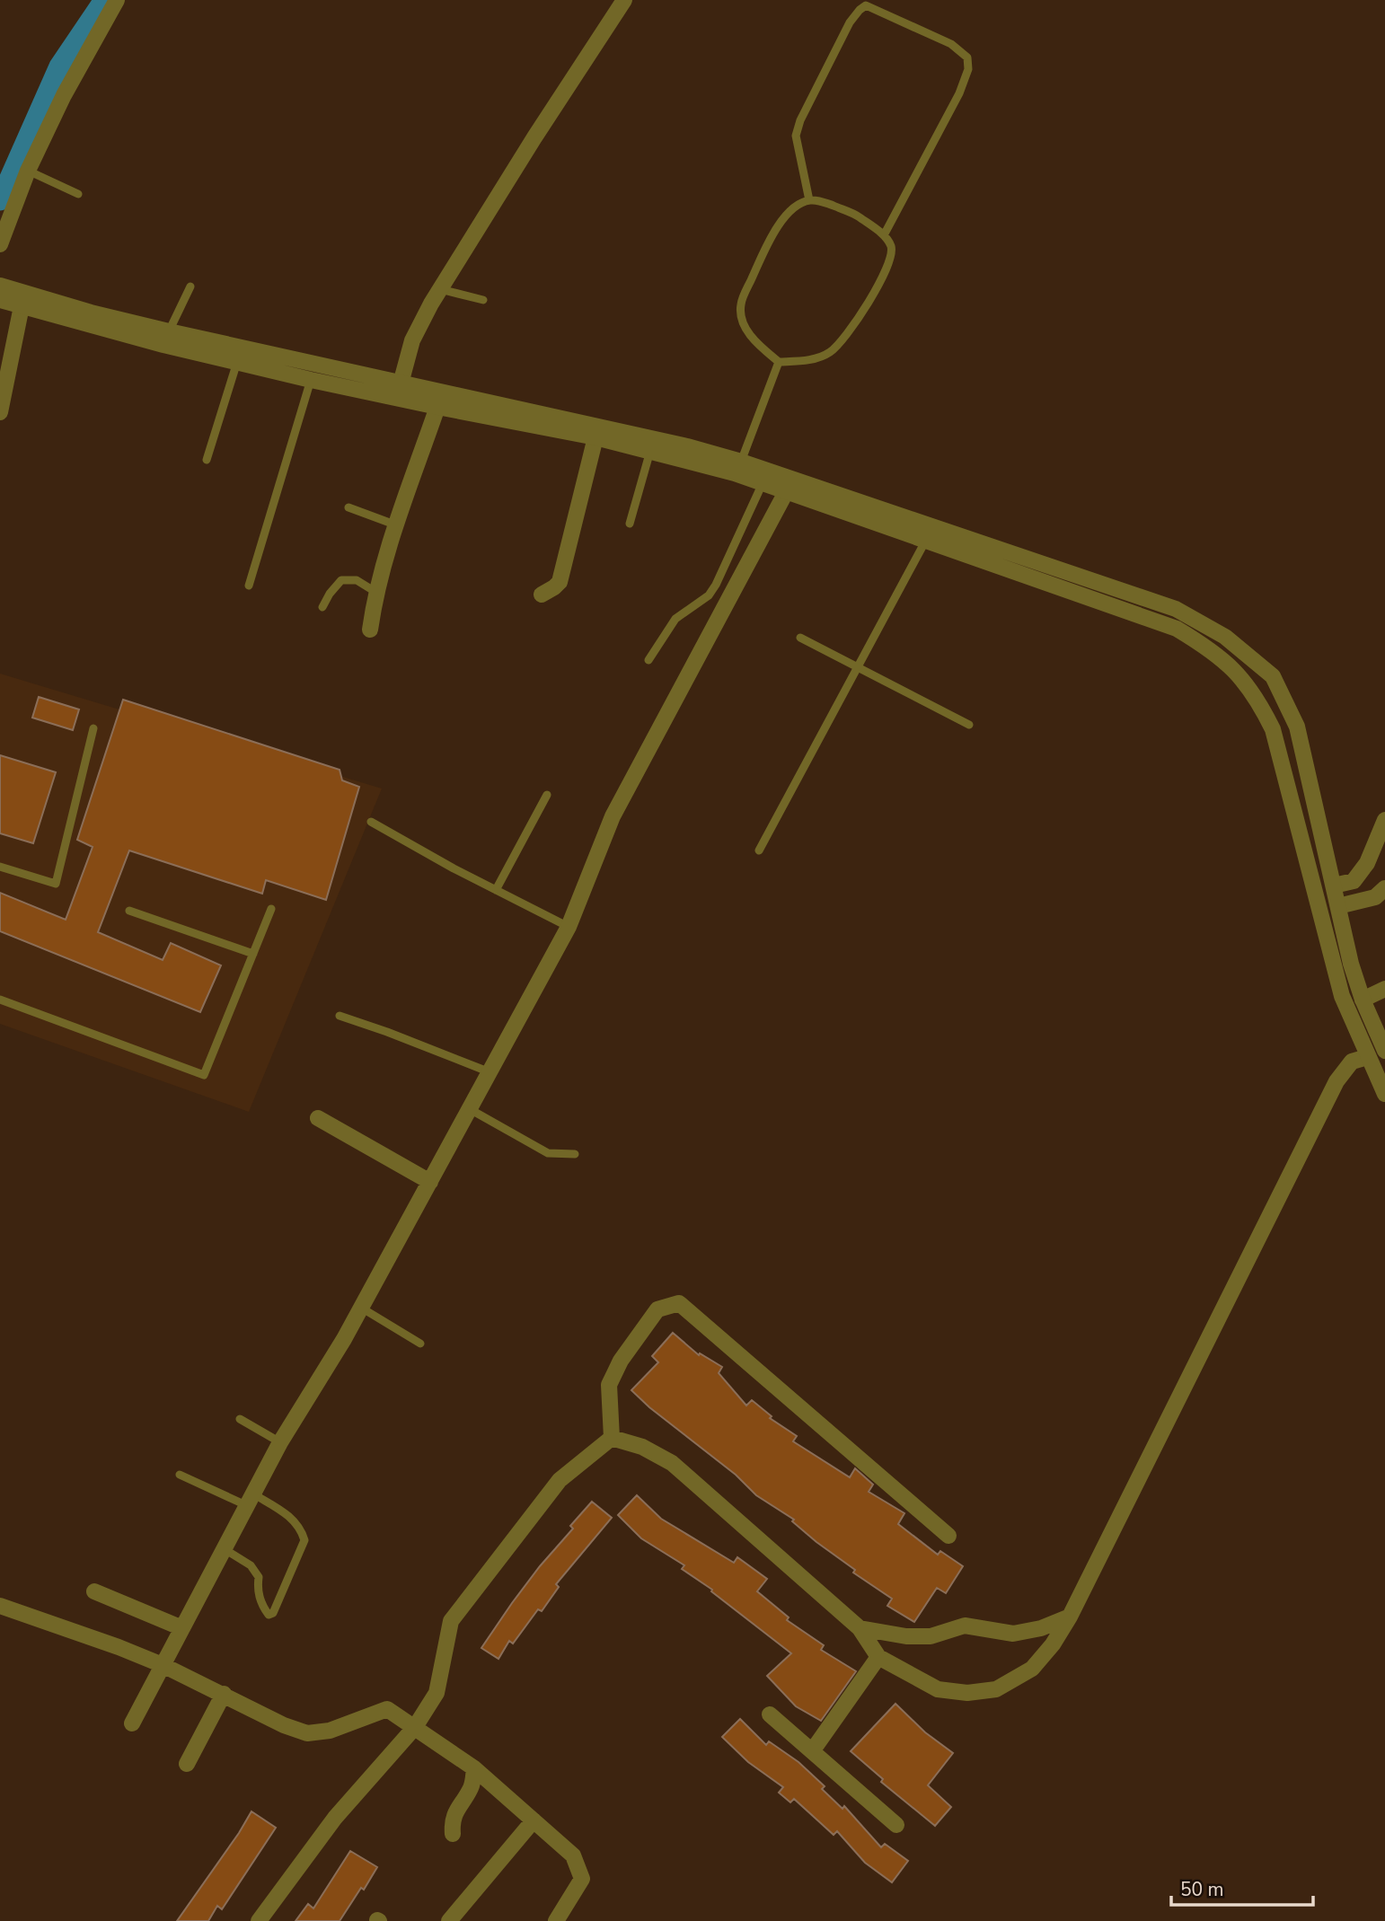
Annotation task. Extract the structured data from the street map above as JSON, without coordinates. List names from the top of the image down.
{
  "scale_bar": "50 m"
}
